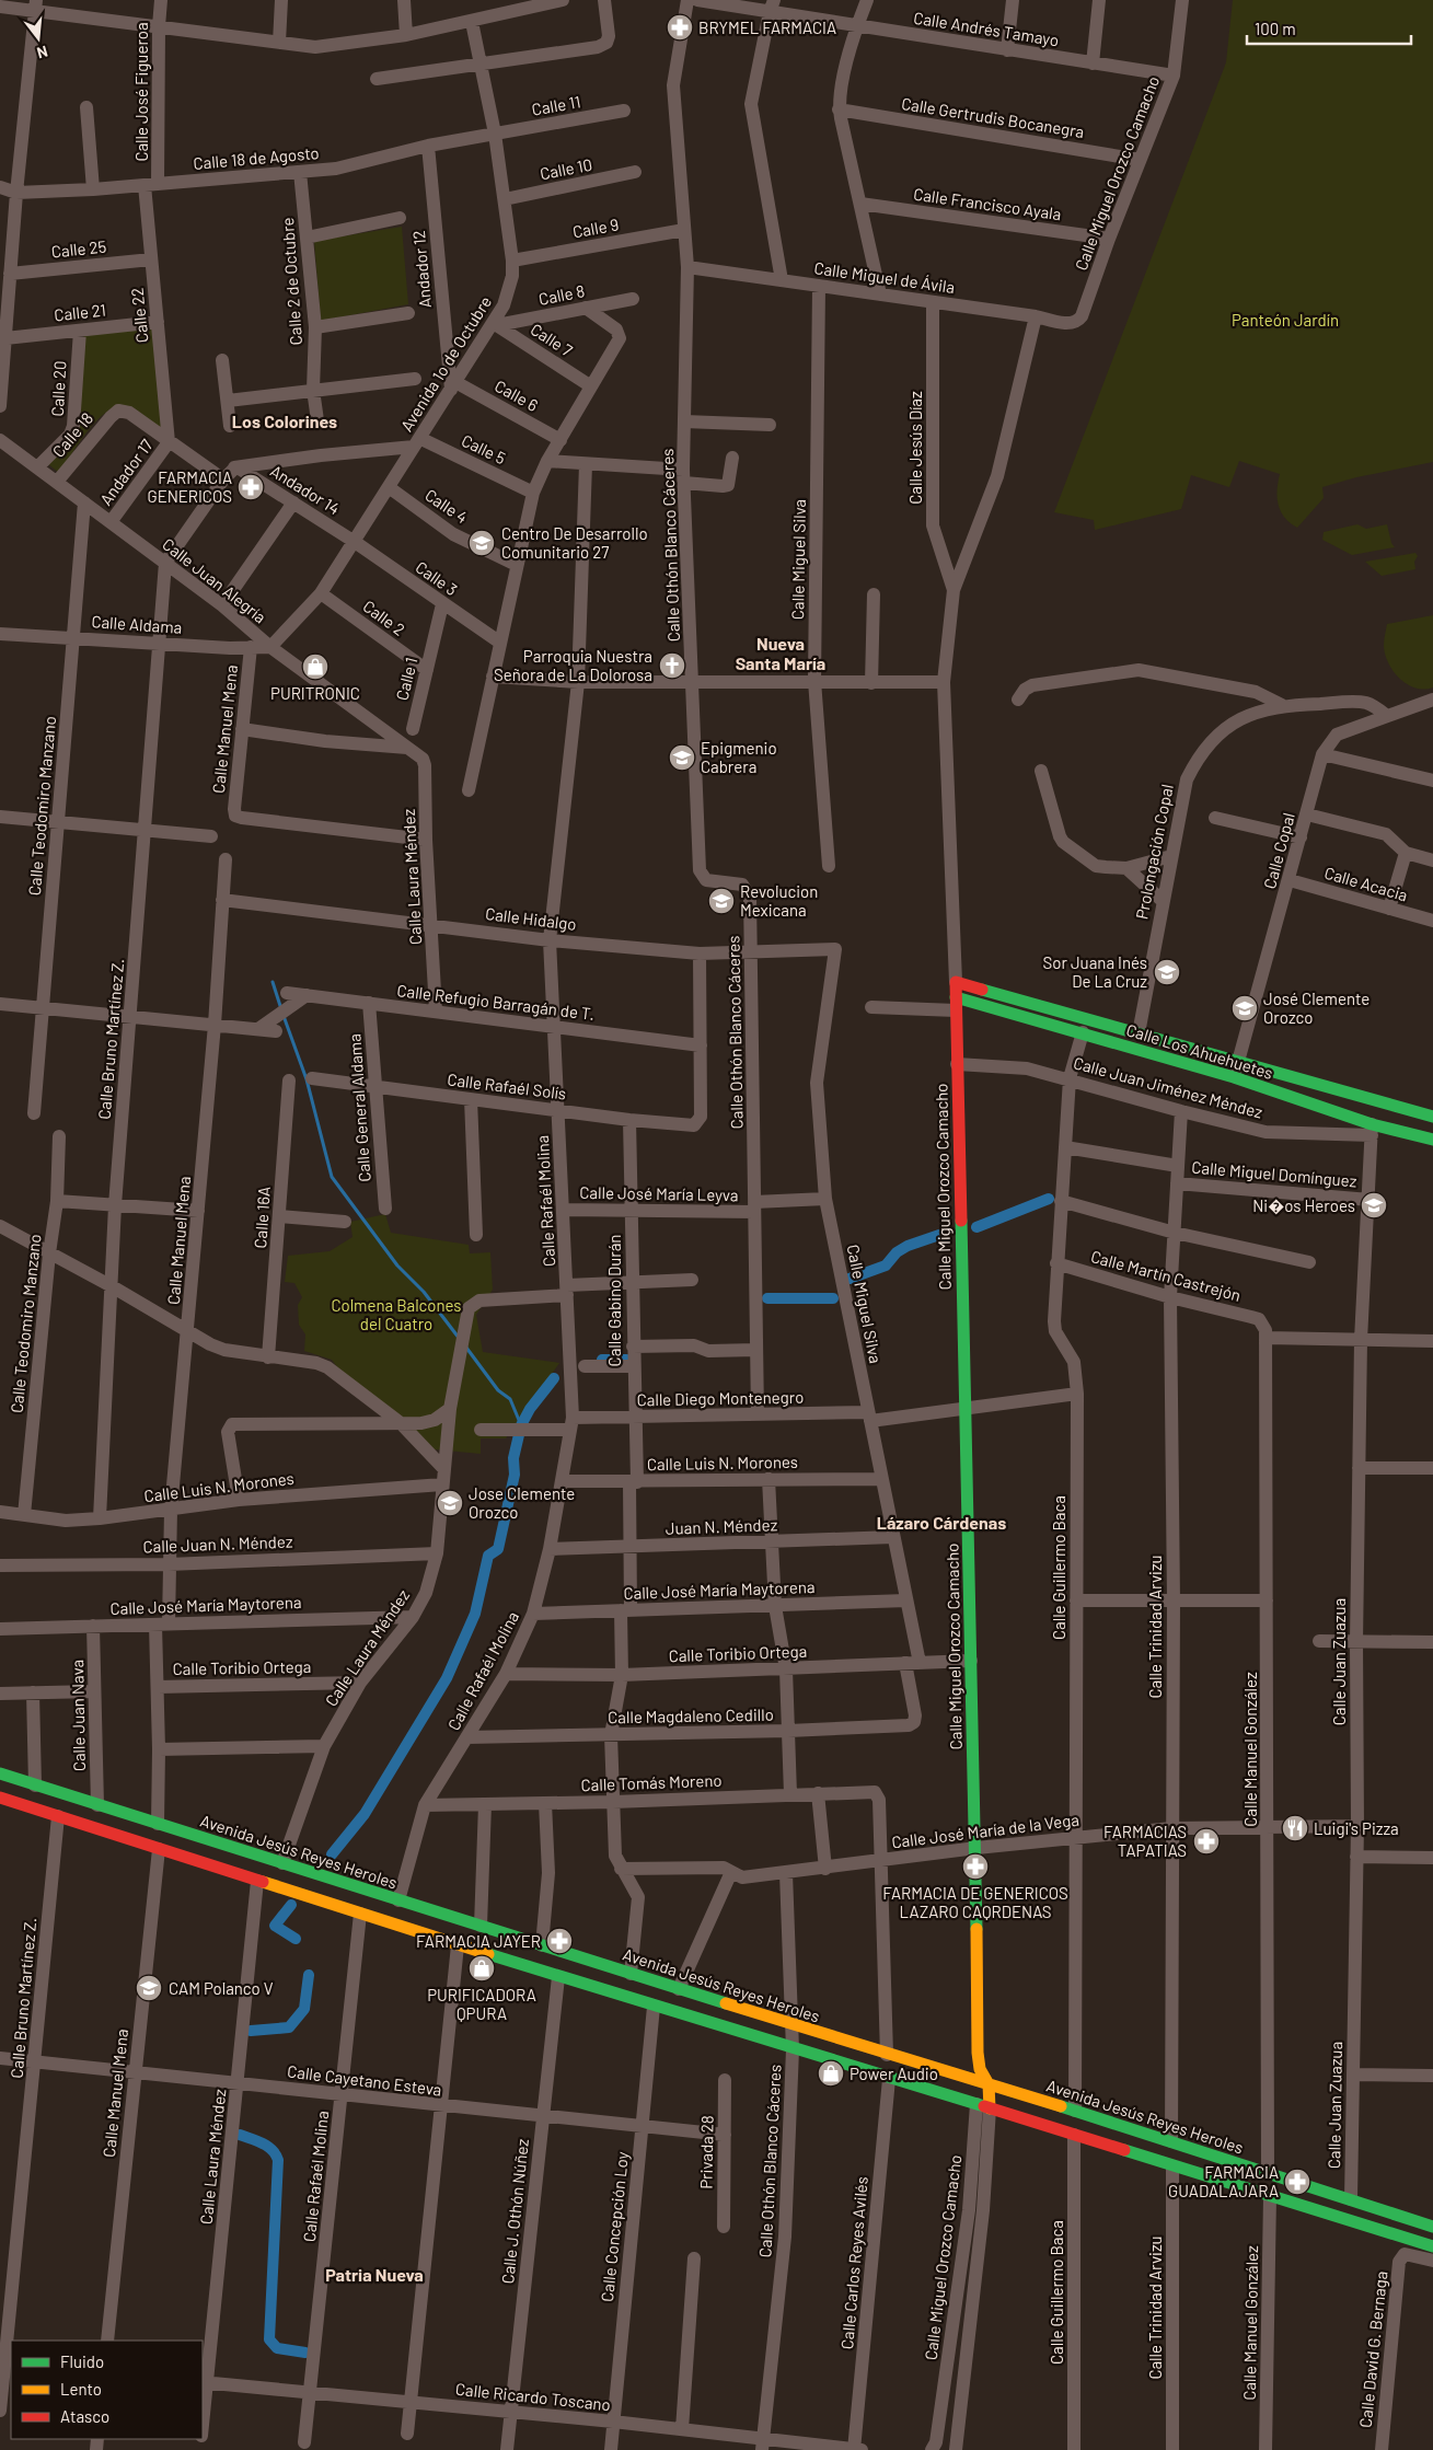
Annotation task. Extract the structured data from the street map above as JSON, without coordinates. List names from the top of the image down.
{
  "streets": {
    "street": [
      "Calle Andrés Tamayo",
      "Calle José Figueroa",
      "Calle 11",
      "Calle Gertrudis Bocanegra",
      "Calle 18 de Agosto",
      "Calle 10",
      "Calle Miguel Orozco Camacho",
      "Calle Francisco Ayala",
      "Calle 9",
      "Calle 25",
      "Andador 12",
      "Calle Miguel de Ávila",
      "Calle 2 de Octubre",
      "Calle 8",
      "Calle 21",
      "Calle 22",
      "Calle 7",
      "Avenida 1o de Octubre",
      "Calle 20",
      "Calle 6",
      "Calle 18",
      "Calle Jesús Díaz",
      "Calle 5",
      "Andador 17",
      "Andador 14",
      "Calle 4",
      "Calle Othón Blanco Cáceres",
      "Calle Miguel Silva",
      "Calle 3",
      "Calle Juan Alegría",
      "Calle 2",
      "Calle Aldama",
      "Calle 1",
      "Calle Manuel Mena",
      "Calle Teodomiro Manzano",
      "Calle Copal",
      "Prolongación Copal",
      "Calle Laura Méndez",
      "Calle Acacia",
      "Calle Hidalgo",
      "Calle Refugio Barragán de T.",
      "Calle Bruno Martínez Z.",
      "Calle Los Ahuehuetes",
      "Calle Rafaél Solís",
      "Calle Juan Jiménez Méndez",
      "Calle General Aldama",
      "Calle Miguel Domínguez",
      "Calle José María Leyva",
      "Calle Rafaél Molina",
      "Calle 16A",
      "Calle Martín Castrejón",
      "Calle Gabino Durán",
      "Calle Diego Montenegro",
      "Calle Luis N. Morones",
      "Juan N. Méndez",
      "Calle Juan N. Méndez",
      "Calle Guillermo Baca",
      "Calle José María Maytorena",
      "Calle Trinidad Arvizu",
      "Calle Toribio Ortega",
      "Calle Juan Zuazua",
      "Calle Juan Nava",
      "Calle Magdaleno Cedillo",
      "Calle Manuel González",
      "Calle Tomás Moreno",
      "Calle José María de la Vega",
      "Avenida Jesús Reyes Heroles",
      "Calle Cayetano Esteva",
      "Privada 28",
      "Calle J. Othón Núñez",
      "Calle Concepción Loy",
      "Calle Carlos Reyes Avilés",
      "Calle David G. Bernaga",
      "Calle Ricardo Toscano"
    ]
  },
  "crossings": [
    ["Calle Andrés Tamayo", "Calle Miguel Orozco Camacho"],
    ["Calle José Figueroa", "Calle 18 de Agosto"],
    ["Calle José Figueroa", "Calle 22"],
    ["Calle 11", "Calle 18 de Agosto"],
    ["Calle 11", "Avenida 1o de Octubre"],
    ["Calle Gertrudis Bocanegra", "Calle Miguel Orozco Camacho"],
    ["Calle 18 de Agosto", "Andador 12"],
    ["Calle 18 de Agosto", "Calle 2 de Octubre"],
    ["Calle 18 de Agosto", "Calle 22"],
    ["Calle 18 de Agosto", "Avenida 1o de Octubre"],
    ["Calle 10", "Avenida 1o de Octubre"],
    ["Calle Miguel Orozco Camacho", "Calle Francisco Ayala"],
    ["Calle Miguel Orozco Camacho", "Calle Miguel de Ávila"],
    ["Calle Miguel Orozco Camacho", "Calle Jesús Díaz"],
    ["Calle Miguel Orozco Camacho", "Calle Los Ahuehuetes"],
    ["Calle Miguel Orozco Camacho", "Calle Juan Jiménez Méndez"],
    ["Calle Miguel Orozco Camacho", "Calle Diego Montenegro"],
    ["Calle Miguel Orozco Camacho", "Calle Toribio Ortega"],
    ["Calle Miguel Orozco Camacho", "Calle José María de la Vega"],
    ["Calle Miguel Orozco Camacho", "Avenida Jesús Reyes Heroles"],
    ["Calle 9", "Avenida 1o de Octubre"],
    ["Calle 9", "Calle Othón Blanco Cáceres"],
    ["Calle 25", "Calle 22"],
    ["Andador 12", "Avenida 1o de Octubre"],
    ["Andador 12", "Calle 6"],
    ["Calle Miguel de Ávila", "Calle Jesús Díaz"],
    ["Calle Miguel de Ávila", "Calle Othón Blanco Cáceres"],
    ["Calle Miguel de Ávila", "Calle Miguel Silva"],
    ["Calle 8", "Calle 7"],
    ["Calle 8", "Avenida 1o de Octubre"],
    ["Calle 21", "Calle 22"],
    ["Calle 21", "Calle 20"],
    ["Calle 22", "Calle 18"],
    ["Calle 22", "Andador 17"],
    ["Calle 7", "Avenida 1o de Octubre"],
    ["Avenida 1o de Octubre", "Calle 6"],
    ["Avenida 1o de Octubre", "Calle 5"],
    ["Avenida 1o de Octubre", "Andador 14"],
    ["Avenida 1o de Octubre", "Calle 4"],
    ["Avenida 1o de Octubre", "Calle 3"],
    ["Avenida 1o de Octubre", "Calle Juan Alegría"],
    ["Avenida 1o de Octubre", "Calle 2"],
    ["Avenida 1o de Octubre", "Calle Aldama"],
    ["Calle 20", "Calle Juan Alegría"],
    ["Calle 18", "Andador 17"],
    ["Calle 18", "Calle Juan Alegría"],
    ["Andador 17", "Calle Juan Alegría"],
    ["Andador 14", "Calle 3"],
    ["Calle Othón Blanco Cáceres", "Calle Hidalgo"],
    ["Calle Othón Blanco Cáceres", "Calle José María Leyva"],
    ["Calle Othón Blanco Cáceres", "Calle Diego Montenegro"],
    ["Calle Othón Blanco Cáceres", "Calle José María de la Vega"],
    ["Calle Othón Blanco Cáceres", "Avenida Jesús Reyes Heroles"],
    ["Calle Othón Blanco Cáceres", "Calle Ricardo Toscano"],
    ["Calle Miguel Silva", "Calle Hidalgo"],
    ["Calle Miguel Silva", "Calle José María Leyva"],
    ["Calle Miguel Silva", "Calle Diego Montenegro"],
    ["Calle Miguel Silva", "Calle Luis N. Morones"],
    ["Calle Miguel Silva", "Juan N. Méndez"],
    ["Calle Miguel Silva", "Calle José María Maytorena"],
    ["Calle Miguel Silva", "Calle Toribio Ortega"],
    ["Calle Miguel Silva", "Calle Magdaleno Cedillo"],
    ["Calle 3", "Calle 1"],
    ["Calle Juan Alegría", "Calle Aldama"],
    ["Calle Juan Alegría", "Calle Teodomiro Manzano"],
    ["Calle Juan Alegría", "Calle Laura Méndez"],
    ["Calle Juan Alegría", "Calle Bruno Martínez Z."],
    ["Calle 2", "Calle 1"],
    ["Calle Aldama", "Calle Manuel Mena"],
    ["Calle Aldama", "Calle Teodomiro Manzano"],
    ["Calle Aldama", "Calle Bruno Martínez Z."],
    ["Calle Manuel Mena", "Calle Laura Méndez"],
    ["Calle Manuel Mena", "Calle Hidalgo"],
    ["Calle Manuel Mena", "Calle Luis N. Morones"],
    ["Calle Manuel Mena", "Calle Juan N. Méndez"],
    ["Calle Manuel Mena", "Calle José María Maytorena"],
    ["Calle Manuel Mena", "Calle Toribio Ortega"],
    ["Calle Manuel Mena", "Avenida Jesús Reyes Heroles"],
    ["Calle Manuel Mena", "Calle Cayetano Esteva"],
    ["Calle Teodomiro Manzano", "Calle Luis N. Morones"],
    ["Calle Copal", "Prolongación Copal"],
    ["Calle Copal", "Calle Acacia"],
    ["Calle Copal", "Calle Los Ahuehuetes"],
    ["Prolongación Copal", "Calle Los Ahuehuetes"],
    ["Calle Laura Méndez", "Calle Hidalgo"],
    ["Calle Laura Méndez", "Calle Refugio Barragán de T."],
    ["Calle Laura Méndez", "Calle Rafaél Molina"],
    ["Calle Laura Méndez", "Calle Gabino Durán"],
    ["Calle Laura Méndez", "Calle Luis N. Morones"],
    ["Calle Laura Méndez", "Calle Juan N. Méndez"],
    ["Calle Laura Méndez", "Calle José María Maytorena"],
    ["Calle Laura Méndez", "Calle Toribio Ortega"],
    ["Calle Laura Méndez", "Avenida Jesús Reyes Heroles"],
    ["Calle Laura Méndez", "Calle Cayetano Esteva"],
    ["Calle Laura Méndez", "Calle Ricardo Toscano"],
    ["Calle Hidalgo", "Calle Rafaél Molina"],
    ["Calle Refugio Barragán de T.", "Calle Rafaél Solís"],
    ["Calle Refugio Barragán de T.", "Calle General Aldama"],
    ["Calle Refugio Barragán de T.", "Calle Rafaél Molina"],
    ["Calle Bruno Martínez Z.", "Calle Luis N. Morones"],
    ["Calle Bruno Martínez Z.", "Calle Cayetano Esteva"],
    ["Calle Los Ahuehuetes", "Calle Juan Jiménez Méndez"],
    ["Calle Los Ahuehuetes", "Calle Guillermo Baca"],
    ["Calle Los Ahuehuetes", "Calle Juan Zuazua"],
    ["Calle Rafaél Solís", "Calle General Aldama"],
    ["Calle Rafaél Solís", "Calle Rafaél Molina"],
    ["Calle Rafaél Solís", "Calle Gabino Durán"],
    ["Calle Juan Jiménez Méndez", "Calle Guillermo Baca"],
    ["Calle Juan Jiménez Méndez", "Calle Trinidad Arvizu"],
    ["Calle Juan Jiménez Méndez", "Calle Juan Zuazua"],
    ["Calle Miguel Domínguez", "Calle Guillermo Baca"],
    ["Calle Miguel Domínguez", "Calle Trinidad Arvizu"],
    ["Calle Miguel Domínguez", "Calle Juan Zuazua"],
    ["Calle José María Leyva", "Calle Rafaél Molina"],
    ["Calle José María Leyva", "Calle Gabino Durán"],
    ["Calle Rafaél Molina", "Calle Diego Montenegro"],
    ["Calle Rafaél Molina", "Calle Luis N. Morones"],
    ["Calle Rafaél Molina", "Juan N. Méndez"],
    ["Calle Rafaél Molina", "Calle José María Maytorena"],
    ["Calle Rafaél Molina", "Calle Toribio Ortega"],
    ["Calle Rafaél Molina", "Calle Magdaleno Cedillo"],
    ["Calle Rafaél Molina", "Calle Tomás Moreno"],
    ["Calle Rafaél Molina", "Avenida Jesús Reyes Heroles"],
    ["Calle Rafaél Molina", "Calle Cayetano Esteva"],
    ["Calle Rafaél Molina", "Calle Ricardo Toscano"],
    ["Calle Martín Castrejón", "Calle Guillermo Baca"],
    ["Calle Martín Castrejón", "Calle Trinidad Arvizu"],
    ["Calle Martín Castrejón", "Calle Juan Zuazua"],
    ["Calle Martín Castrejón", "Calle Manuel González"],
    ["Calle Gabino Durán", "Calle Diego Montenegro"],
    ["Calle Gabino Durán", "Calle Luis N. Morones"],
    ["Calle Gabino Durán", "Juan N. Méndez"],
    ["Calle Gabino Durán", "Calle José María Maytorena"],
    ["Calle Gabino Durán", "Calle Toribio Ortega"],
    ["Calle Gabino Durán", "Calle Magdaleno Cedillo"],
    ["Calle Gabino Durán", "Calle Tomás Moreno"],
    ["Calle Gabino Durán", "Calle José María de la Vega"],
    ["Calle Gabino Durán", "Avenida Jesús Reyes Heroles"],
    ["Calle Diego Montenegro", "Calle Guillermo Baca"],
    ["Calle Guillermo Baca", "Calle José María de la Vega"],
    ["Calle Guillermo Baca", "Avenida Jesús Reyes Heroles"],
    ["Calle José María Maytorena", "Calle Juan Nava"],
    ["Calle Trinidad Arvizu", "Calle José María de la Vega"],
    ["Calle Trinidad Arvizu", "Avenida Jesús Reyes Heroles"],
    ["Calle Juan Zuazua", "Calle José María de la Vega"],
    ["Calle Juan Zuazua", "Avenida Jesús Reyes Heroles"],
    ["Calle Juan Nava", "Avenida Jesús Reyes Heroles"],
    ["Calle Manuel González", "Calle José María de la Vega"],
    ["Calle Manuel González", "Avenida Jesús Reyes Heroles"],
    ["Calle Tomás Moreno", "Calle José María de la Vega"],
    ["Calle Cayetano Esteva", "Privada 28"],
    ["Calle Cayetano Esteva", "Calle J. Othón Núñez"],
    ["Calle Cayetano Esteva", "Calle Concepción Loy"],
    ["Calle J. Othón Núñez", "Calle Ricardo Toscano"],
    ["Calle Concepción Loy", "Calle Ricardo Toscano"],
    ["Calle Carlos Reyes Avilés", "Calle Ricardo Toscano"]
  ],
  "districts": [
    "Los Colorines",
    "Nueva Santa María",
    "Lázaro Cárdenas",
    "Patria Nueva"
  ],
  "parks": ["Panteón Jardín", "Colmena Balcones del Cuatro"],
  "places": {
    "pharmacy": [
      "BRYMEL FARMACIA",
      "FARMACIA GENERICOS",
      "FARMACIAS TAPATIAS",
      "FARMACIA DE GENERICOS LAZARO CAQRDENAS",
      "FARMACIA JAYER",
      "FARMACIA GUADALAJARA"
    ],
    "school or university": [
      "Centro De Desarrollo Comunitario 27",
      "Epigmenio Cabrera",
      "Revolucion Mexicana",
      "Sor Juana Inés De La Cruz",
      "José Clemente Orozco",
      "Ni�os Heroes",
      "Jose Clemente Orozco",
      "CAM Polanco V"
    ],
    "church": ["Parroquia Nuestra Señora de La Dolorosa"],
    "shop": ["PURITRONIC", "PURIFICADORA QPURA", "Power Audio"],
    "restaurant": ["Luigi's Pizza"]
  },
  "legend": ["Fluido", "Lento", "Atasco"],
  "scale_bar": "100 m",
  "north": "bottom"
}
